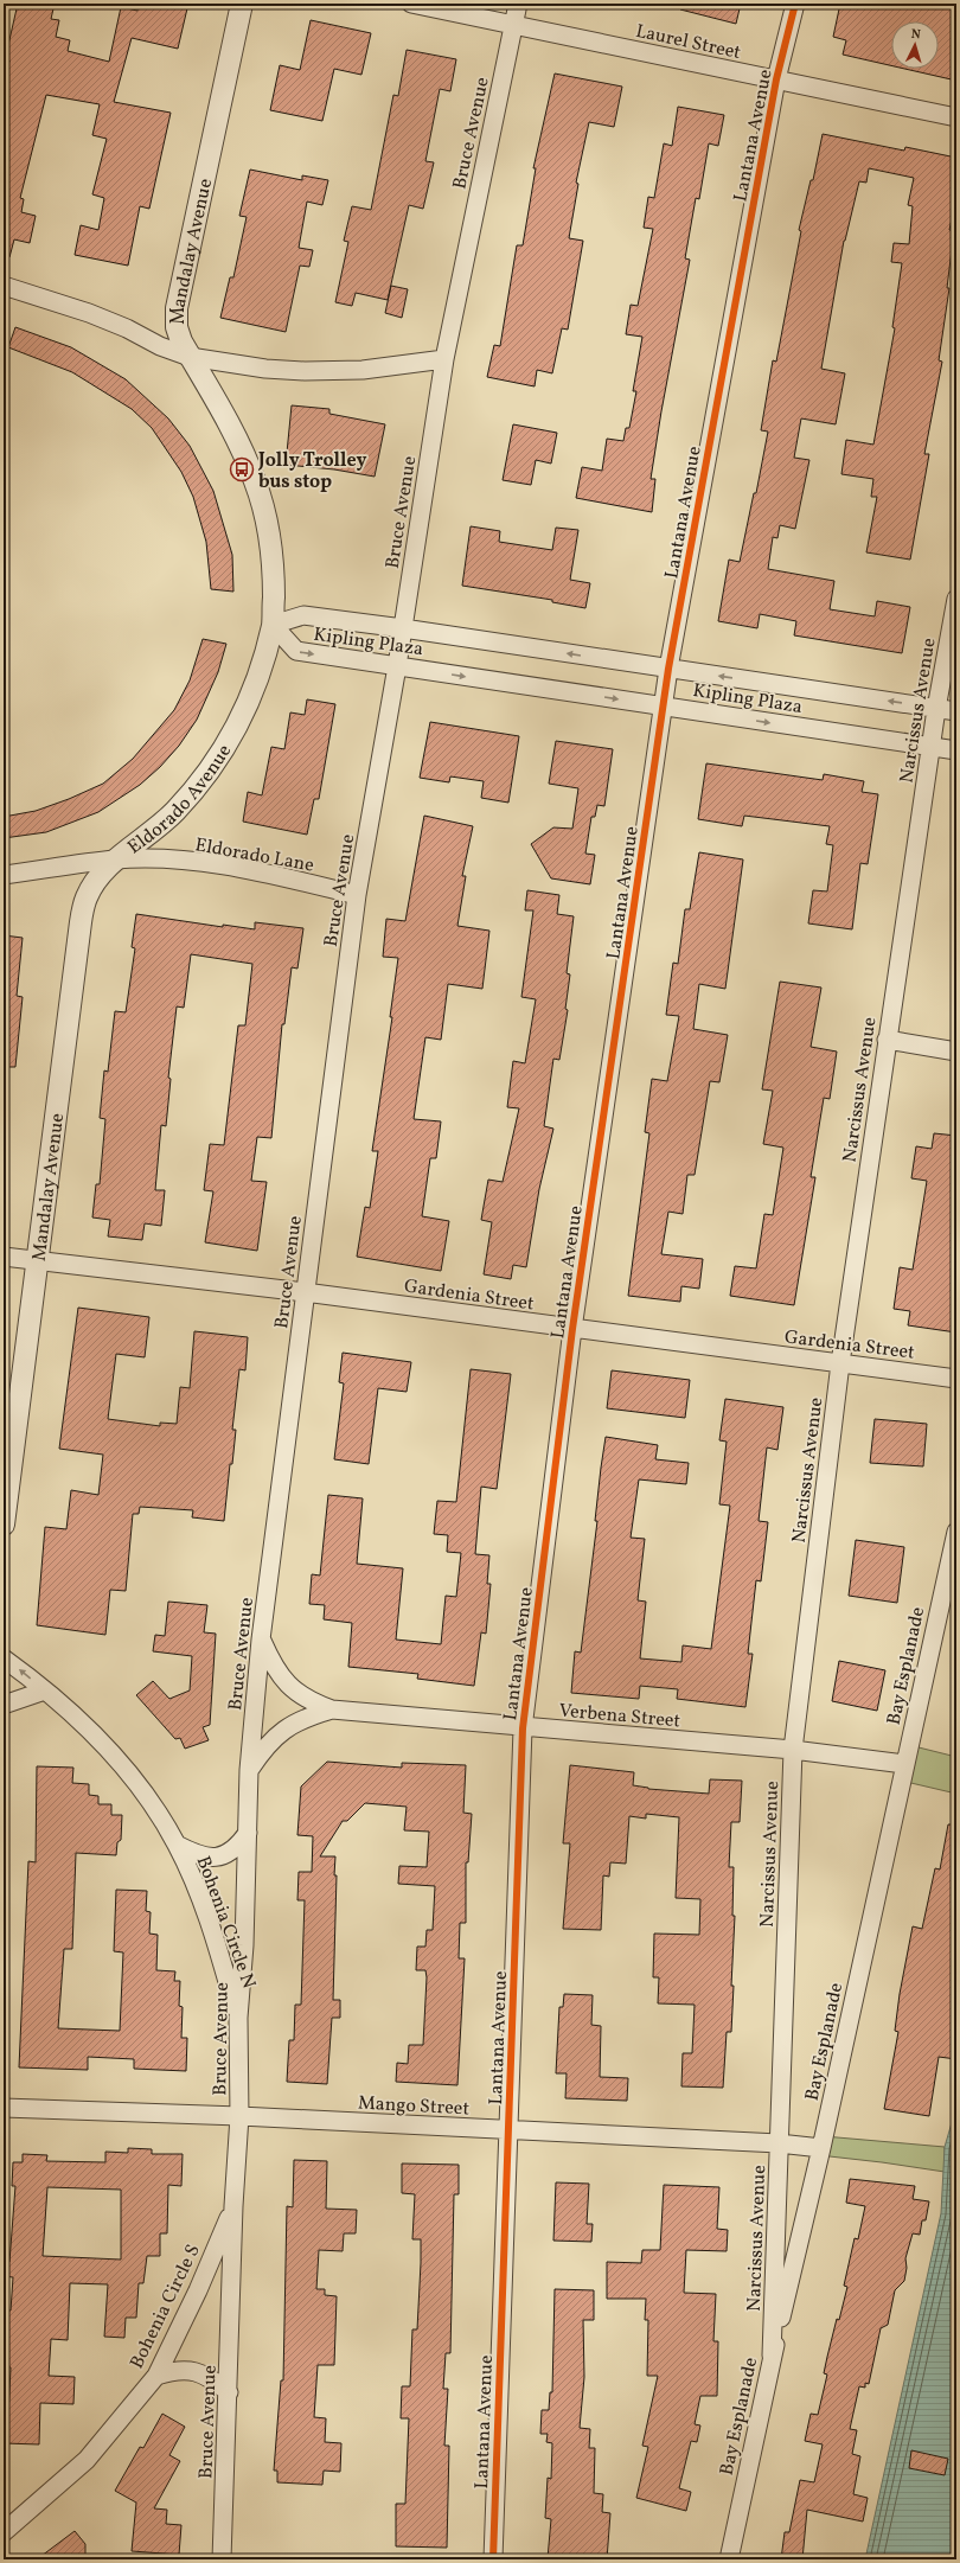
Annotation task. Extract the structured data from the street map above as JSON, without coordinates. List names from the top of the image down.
{
  "streets": {
    "street": [
      "Laurel Street",
      "Bruce Avenue",
      "Lantana Avenue",
      "Mandalay Avenue",
      "Kipling Plaza",
      "Narcissus Avenue",
      "Eldorado Avenue",
      "Eldorado Lane",
      "Gardenia Street",
      "Bay Esplanade",
      "Verbena Street",
      "Bohenia Circle N",
      "Mango Street",
      "Bohenia Circle S"
    ]
  },
  "crossings": [
    ["Laurel Street", "Bruce Avenue"],
    ["Laurel Street", "Lantana Avenue"],
    ["Bruce Avenue", "Kipling Plaza"],
    ["Bruce Avenue", "Eldorado Lane"],
    ["Bruce Avenue", "Gardenia Street"],
    ["Bruce Avenue", "Verbena Street"],
    ["Bruce Avenue", "Bohenia Circle N"],
    ["Bruce Avenue", "Mango Street"],
    ["Bruce Avenue", "Bohenia Circle S"],
    ["Lantana Avenue", "Kipling Plaza"],
    ["Lantana Avenue", "Gardenia Street"],
    ["Lantana Avenue", "Verbena Street"],
    ["Lantana Avenue", "Mango Street"],
    ["Mandalay Avenue", "Kipling Plaza"],
    ["Mandalay Avenue", "Eldorado Avenue"],
    ["Mandalay Avenue", "Eldorado Lane"],
    ["Mandalay Avenue", "Gardenia Street"],
    ["Kipling Plaza", "Narcissus Avenue"],
    ["Kipling Plaza", "Eldorado Avenue"],
    ["Narcissus Avenue", "Gardenia Street"],
    ["Narcissus Avenue", "Bay Esplanade"],
    ["Narcissus Avenue", "Verbena Street"],
    ["Narcissus Avenue", "Mango Street"],
    ["Eldorado Avenue", "Eldorado Lane"],
    ["Bay Esplanade", "Verbena Street"],
    ["Bay Esplanade", "Mango Street"]
  ],
  "places": {
    "bus stop": ["Jolly Trolley bus stop"]
  },
  "north": "top"
}
